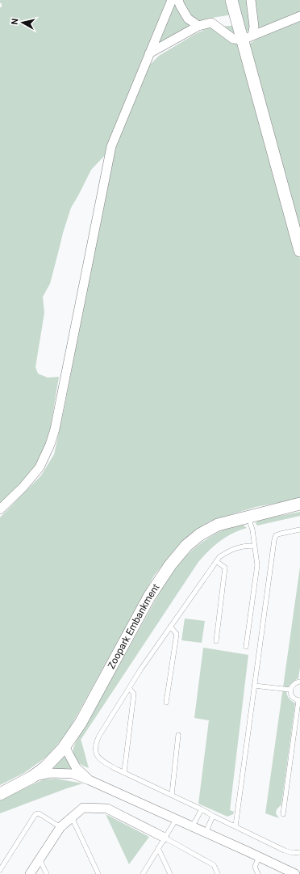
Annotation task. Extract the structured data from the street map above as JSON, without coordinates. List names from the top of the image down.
{
  "streets": {
    "main road": ["Zoopark Embankment"]
  },
  "north": "left"
}
